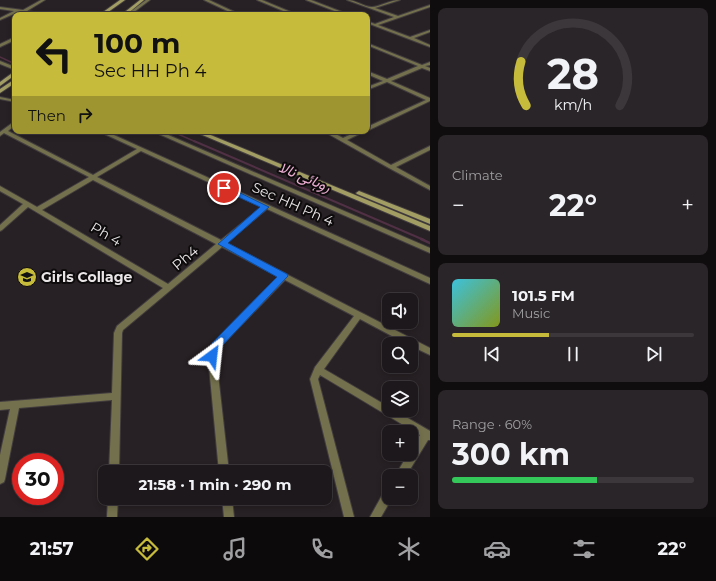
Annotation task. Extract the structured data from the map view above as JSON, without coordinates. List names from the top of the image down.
{
  "streets": {
    "street": ["Sec HH Ph 4", "Ph 4", "Ph4"]
  },
  "crossings": [
    ["Sec HH Ph 4", "Ph4"],
    ["Ph 4", "Ph4"]
  ],
  "water": ["روہائی نالا"],
  "places": {
    "school or university": ["Girls Collage"]
  },
  "page": {
    "turn": ["100 m", "Sec HH Ph 4"],
    "then": "Then",
    "tile": [
      "Climate",
      ["Range · 60%", "300 km"]
    ],
    "heat": ["−", "22°", "+"],
    "song": ["101.5 FM", "Music"],
    "map_buttons": ["+", "−"],
    "limit": "30",
    "trip": "21:58 · 1 min · 290 m",
    "tabs": ["21:57", "22°"],
    "gauge": ["28", "km/h"]
  }
}
